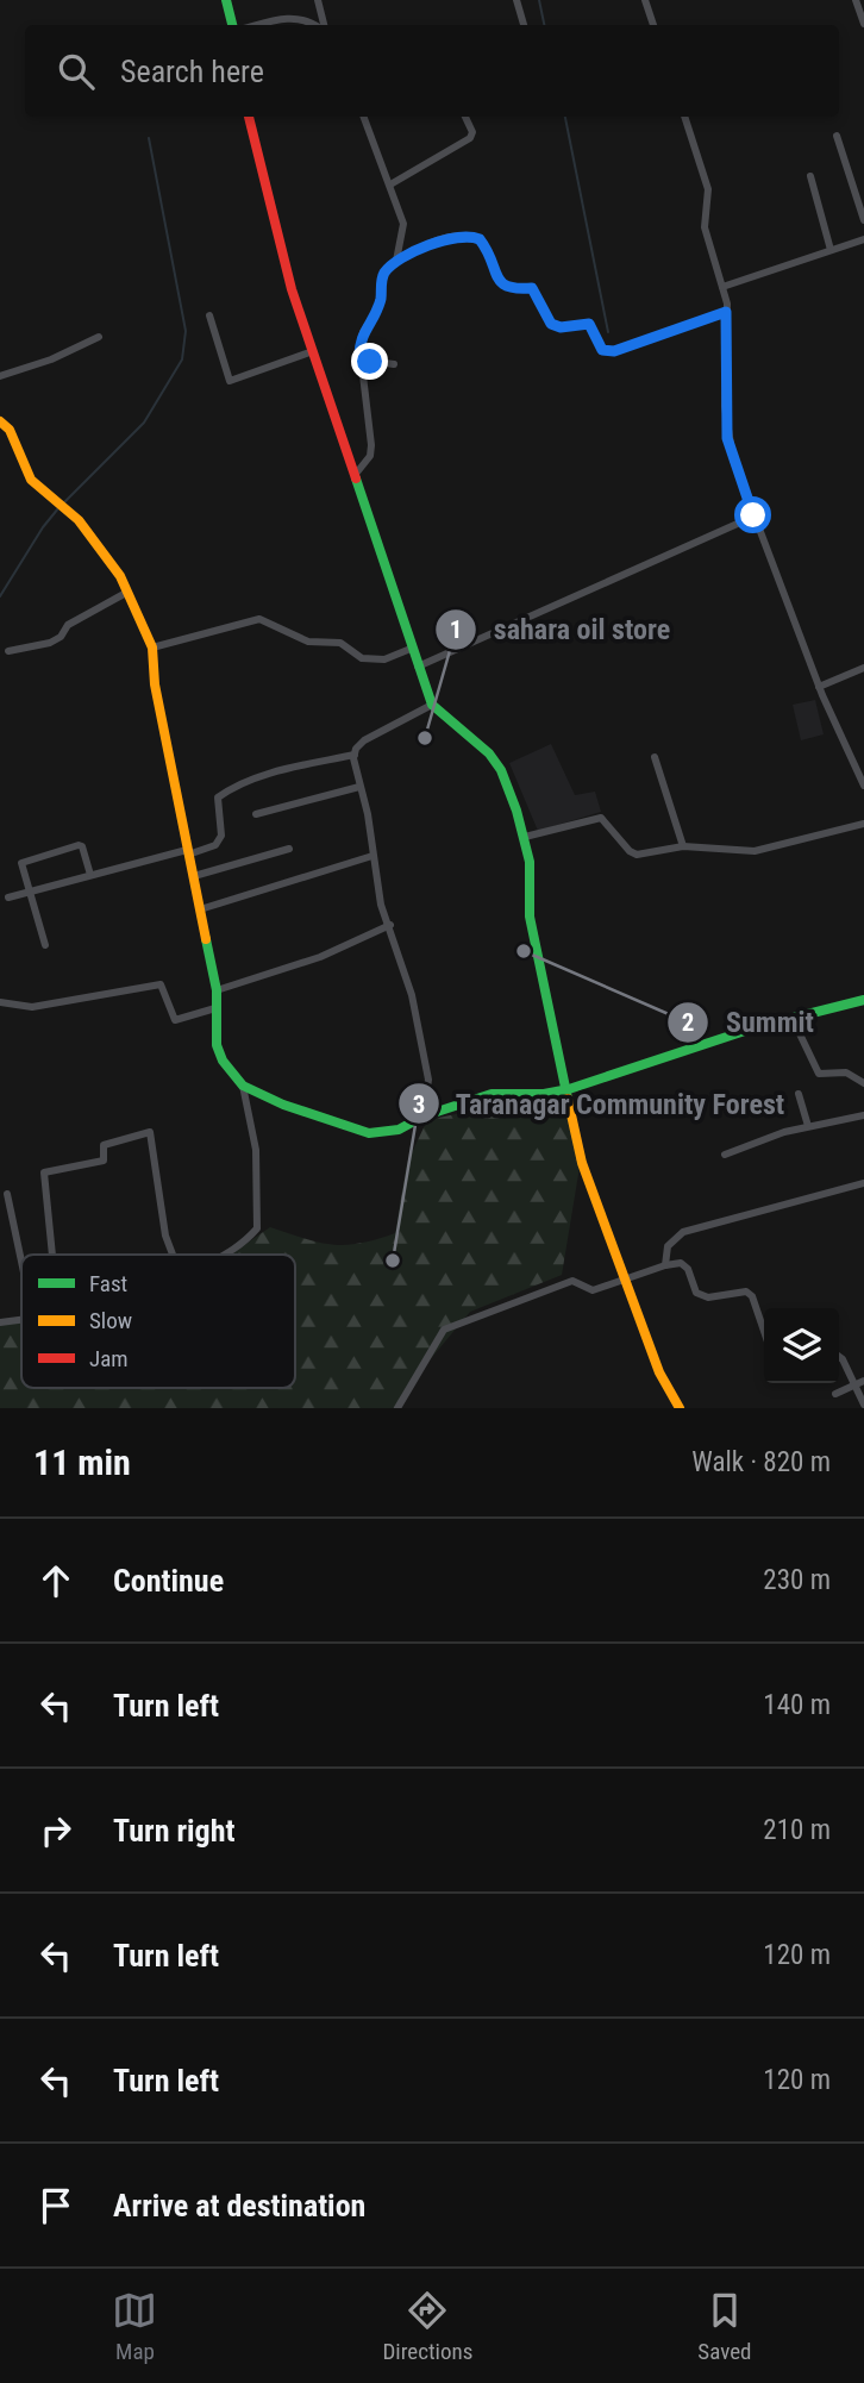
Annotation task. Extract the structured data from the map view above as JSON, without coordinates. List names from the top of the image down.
{
  "places": ["sahara oil store", "Summit", "Taranagar Community Forest"],
  "legend": ["Fast", "Slow", "Jam"],
  "page": {
    "search": "Search here",
    "heading": ["11 min", "Walk · 820 m"],
    "list": [
      ["Continue", "230 m"],
      ["Turn left", "140 m"],
      ["Turn right", "210 m"],
      ["Turn left", "120 m"],
      ["Turn left", "120 m"],
      "Arrive at destination"
    ],
    "nav": ["Map", "Directions", "Saved"]
  }
}
